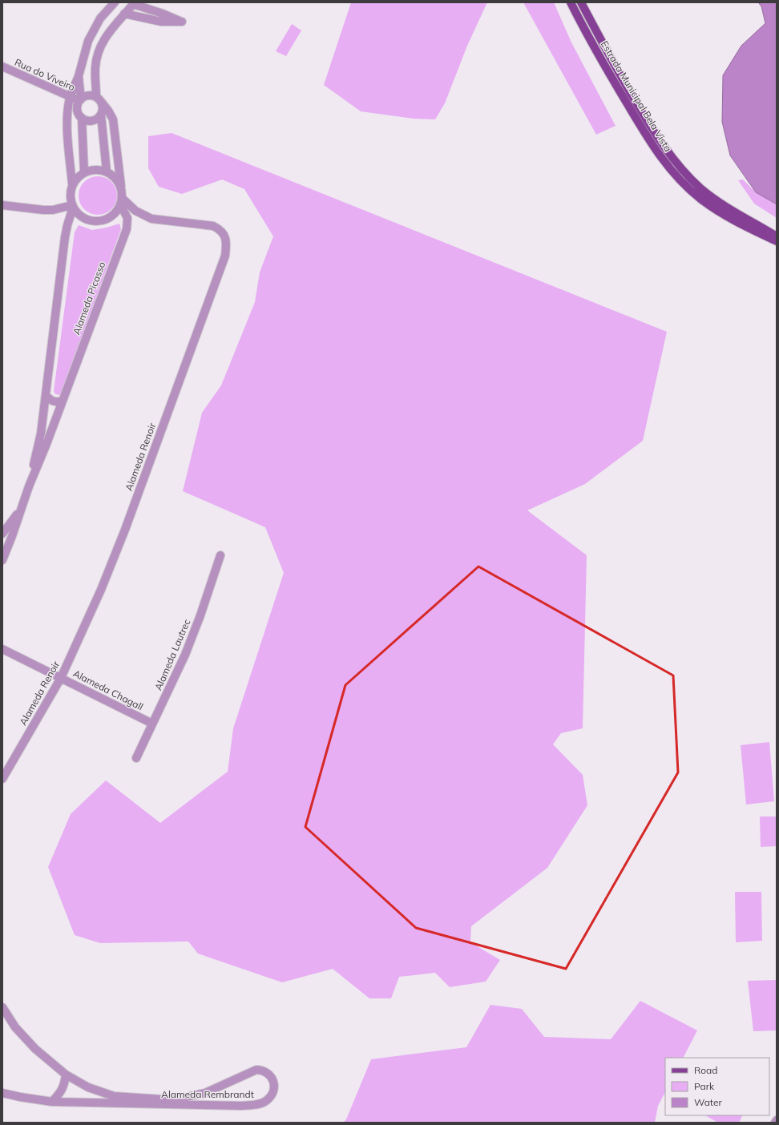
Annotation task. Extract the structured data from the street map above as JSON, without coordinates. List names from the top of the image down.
{
  "streets": {
    "main road": ["Estrada Municipal Bela Vista"],
    "street": [
      "Rua do Viveiro",
      "Alameda Picasso",
      "Alameda Renoir",
      "Alameda Lautrec",
      "Alameda Chagall",
      "Alameda Rembrandt"
    ]
  },
  "crossings": [
    ["Rua do Viveiro", "Alameda Picasso"],
    ["Alameda Picasso", "Alameda Renoir"],
    ["Alameda Renoir", "Alameda Chagall"],
    ["Alameda Lautrec", "Alameda Chagall"]
  ],
  "legend": ["Road", "Park", "Water"]
}
